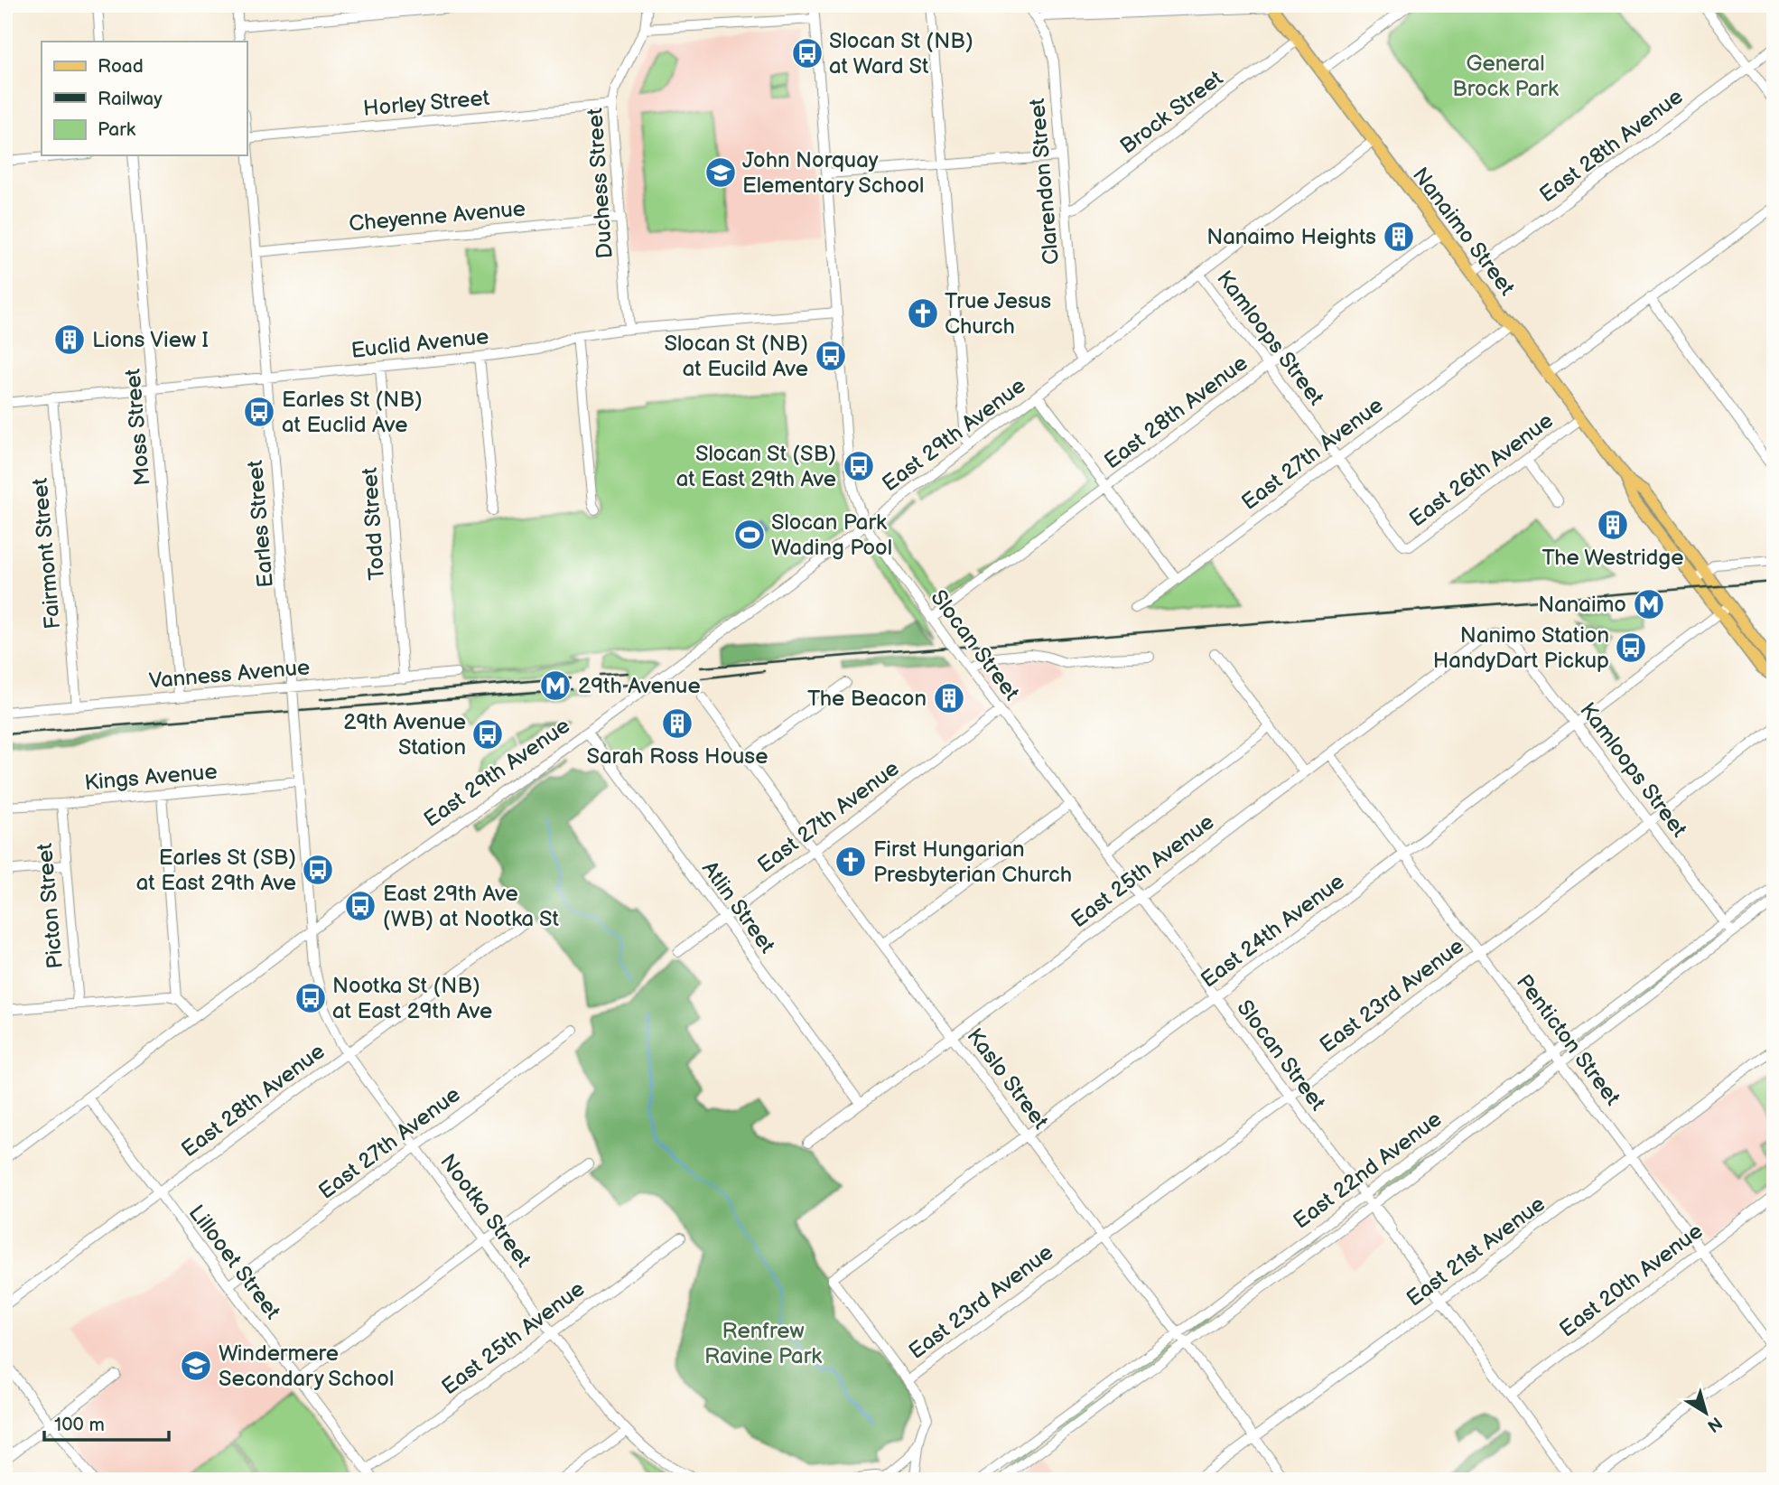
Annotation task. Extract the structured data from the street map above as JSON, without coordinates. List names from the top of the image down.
{
  "streets": {
    "main road": ["Nanaimo Street"],
    "street": [
      "Horley Street",
      "Brock Street",
      "East 28th Avenue",
      "Clarendon Street",
      "Duchess Street",
      "Cheyenne Avenue",
      "Kamloops Street",
      "Euclid Avenue",
      "Moss Street",
      "East 29th Avenue",
      "East 27th Avenue",
      "East 26th Avenue",
      "Earles Street",
      "Todd Street",
      "Fairmont Street",
      "Slocan Street",
      "Vanness Avenue",
      "Kings Avenue",
      "East 25th Avenue",
      "Picton Street",
      "Atlin Street",
      "East 24th Avenue",
      "East 23rd Avenue",
      "Penticton Street",
      "Kaslo Street",
      "East 22nd Avenue",
      "Nootka Street",
      "East 21st Avenue",
      "Lillooet Street",
      "East 20th Avenue"
    ]
  },
  "crossings": [
    ["Horley Street", "Duchess Street"],
    ["Brock Street", "Clarendon Street"],
    ["Brock Street", "Nanaimo Street"],
    ["East 28th Avenue", "Nanaimo Street"],
    ["East 28th Avenue", "Kamloops Street"],
    ["East 28th Avenue", "Slocan Street"],
    ["East 28th Avenue", "Nootka Street"],
    ["East 28th Avenue", "Lillooet Street"],
    ["Clarendon Street", "East 29th Avenue"],
    ["Duchess Street", "Cheyenne Avenue"],
    ["Duchess Street", "Euclid Avenue"],
    ["Cheyenne Avenue", "Earles Street"],
    ["Nanaimo Street", "East 29th Avenue"],
    ["Nanaimo Street", "East 27th Avenue"],
    ["Nanaimo Street", "East 26th Avenue"],
    ["Nanaimo Street", "East 24th Avenue"],
    ["Kamloops Street", "East 29th Avenue"],
    ["Kamloops Street", "East 27th Avenue"],
    ["Kamloops Street", "East 26th Avenue"],
    ["Kamloops Street", "East 25th Avenue"],
    ["Kamloops Street", "East 24th Avenue"],
    ["Kamloops Street", "East 23rd Avenue"],
    ["Kamloops Street", "East 22nd Avenue"],
    ["Euclid Avenue", "Moss Street"],
    ["Euclid Avenue", "Earles Street"],
    ["Euclid Avenue", "Todd Street"],
    ["Euclid Avenue", "Fairmont Street"],
    ["Euclid Avenue", "Slocan Street"],
    ["Moss Street", "Vanness Avenue"],
    ["East 29th Avenue", "Earles Street"],
    ["East 29th Avenue", "Slocan Street"],
    ["East 29th Avenue", "Atlin Street"],
    ["East 29th Avenue", "Nootka Street"],
    ["East 29th Avenue", "Lillooet Street"],
    ["East 27th Avenue", "Slocan Street"],
    ["East 27th Avenue", "Atlin Street"],
    ["East 27th Avenue", "Kaslo Street"],
    ["East 27th Avenue", "Nootka Street"],
    ["East 27th Avenue", "Lillooet Street"],
    ["Earles Street", "Vanness Avenue"],
    ["Earles Street", "Kings Avenue"],
    ["Earles Street", "Nootka Street"],
    ["Todd Street", "Vanness Avenue"],
    ["Fairmont Street", "Vanness Avenue"],
    ["Slocan Street", "East 25th Avenue"],
    ["Slocan Street", "East 24th Avenue"],
    ["Slocan Street", "East 23rd Avenue"],
    ["Slocan Street", "East 22nd Avenue"],
    ["Slocan Street", "East 21st Avenue"],
    ["Slocan Street", "East 20th Avenue"],
    ["Kings Avenue", "Picton Street"],
    ["East 25th Avenue", "Atlin Street"],
    ["East 25th Avenue", "Penticton Street"],
    ["East 25th Avenue", "Kaslo Street"],
    ["East 25th Avenue", "Nootka Street"],
    ["East 25th Avenue", "Lillooet Street"],
    ["East 24th Avenue", "East 23rd Avenue"],
    ["East 24th Avenue", "Penticton Street"],
    ["East 24th Avenue", "Kaslo Street"],
    ["East 23rd Avenue", "Penticton Street"],
    ["East 23rd Avenue", "Kaslo Street"],
    ["Penticton Street", "East 22nd Avenue"],
    ["Penticton Street", "East 21st Avenue"],
    ["Penticton Street", "East 20th Avenue"],
    ["Kaslo Street", "East 22nd Avenue"],
    ["Kaslo Street", "East 21st Avenue"]
  ],
  "parks": ["General Brock Park", "Renfrew Ravine Park"],
  "places": {
    "bus stop": [
      "Slocan St (NB) at Ward St",
      "Slocan St (NB) at Eucild Ave",
      "Earles St (NB) at Euclid Ave",
      "Slocan St (SB) at East 29th Ave",
      "Nanimo Station HandyDart Pickup",
      "29th Avenue Station",
      "Earles St (SB) at East 29th Ave",
      "East 29th Ave (WB) at Nootka St",
      "Nootka St (NB) at East 29th Ave"
    ],
    "school or university": ["John Norquay Elementary School", "Windermere Secondary School"],
    "building": [
      "Nanaimo Heights",
      "Lions View I",
      "The Westridge",
      "The Beacon",
      "Sarah Ross House"
    ],
    "church": ["True Jesus Church", "First Hungarian Presbyterian Church"],
    "sports": ["Slocan Park Wading Pool"],
    "metro station": ["Nanaimo", "29th Avenue"]
  },
  "legend": ["Road", "Railway", "Park"],
  "scale_bar": "100 m",
  "north": "bottom right"
}
